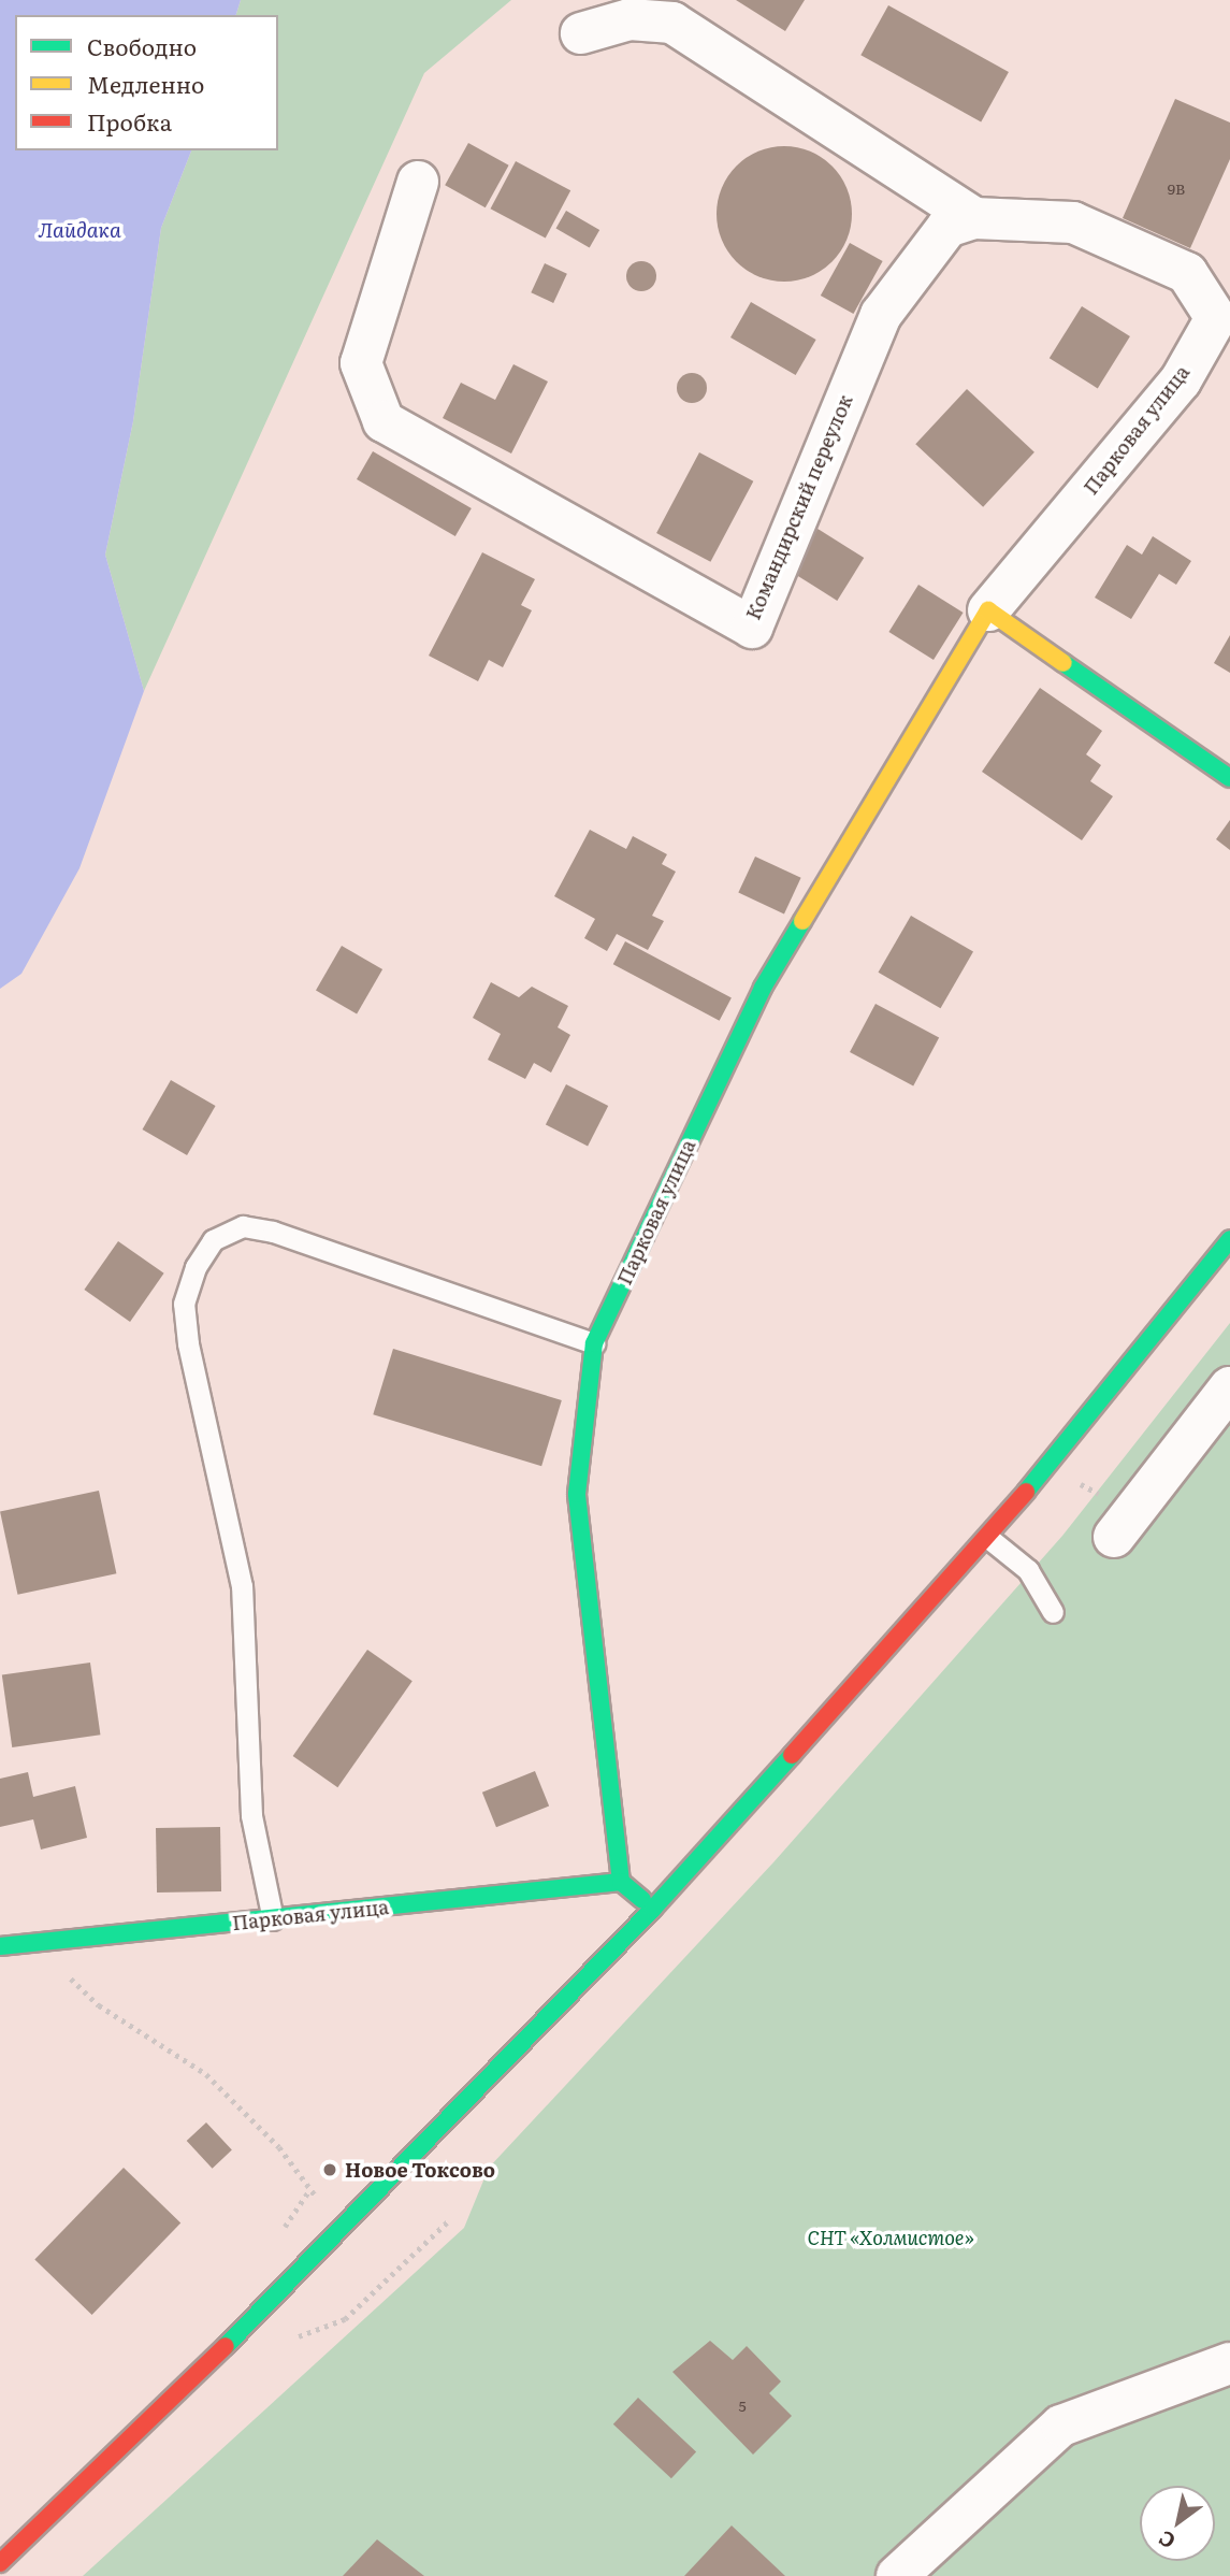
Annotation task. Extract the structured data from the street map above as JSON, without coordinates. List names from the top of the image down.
{
  "streets": {
    "street": ["Парковая улица", "Командирский переулок"]
  },
  "crossings": [
    ["Парковая улица", "Командирский переулок"]
  ],
  "water": ["Лайдака"],
  "parks": ["СНТ «Холмистое»"],
  "places": ["Новое Токсово"],
  "house_numbers": ["9В", "5"],
  "legend": ["Свободно", "Медленно", "Пробка"],
  "north": "bottom left"
}
